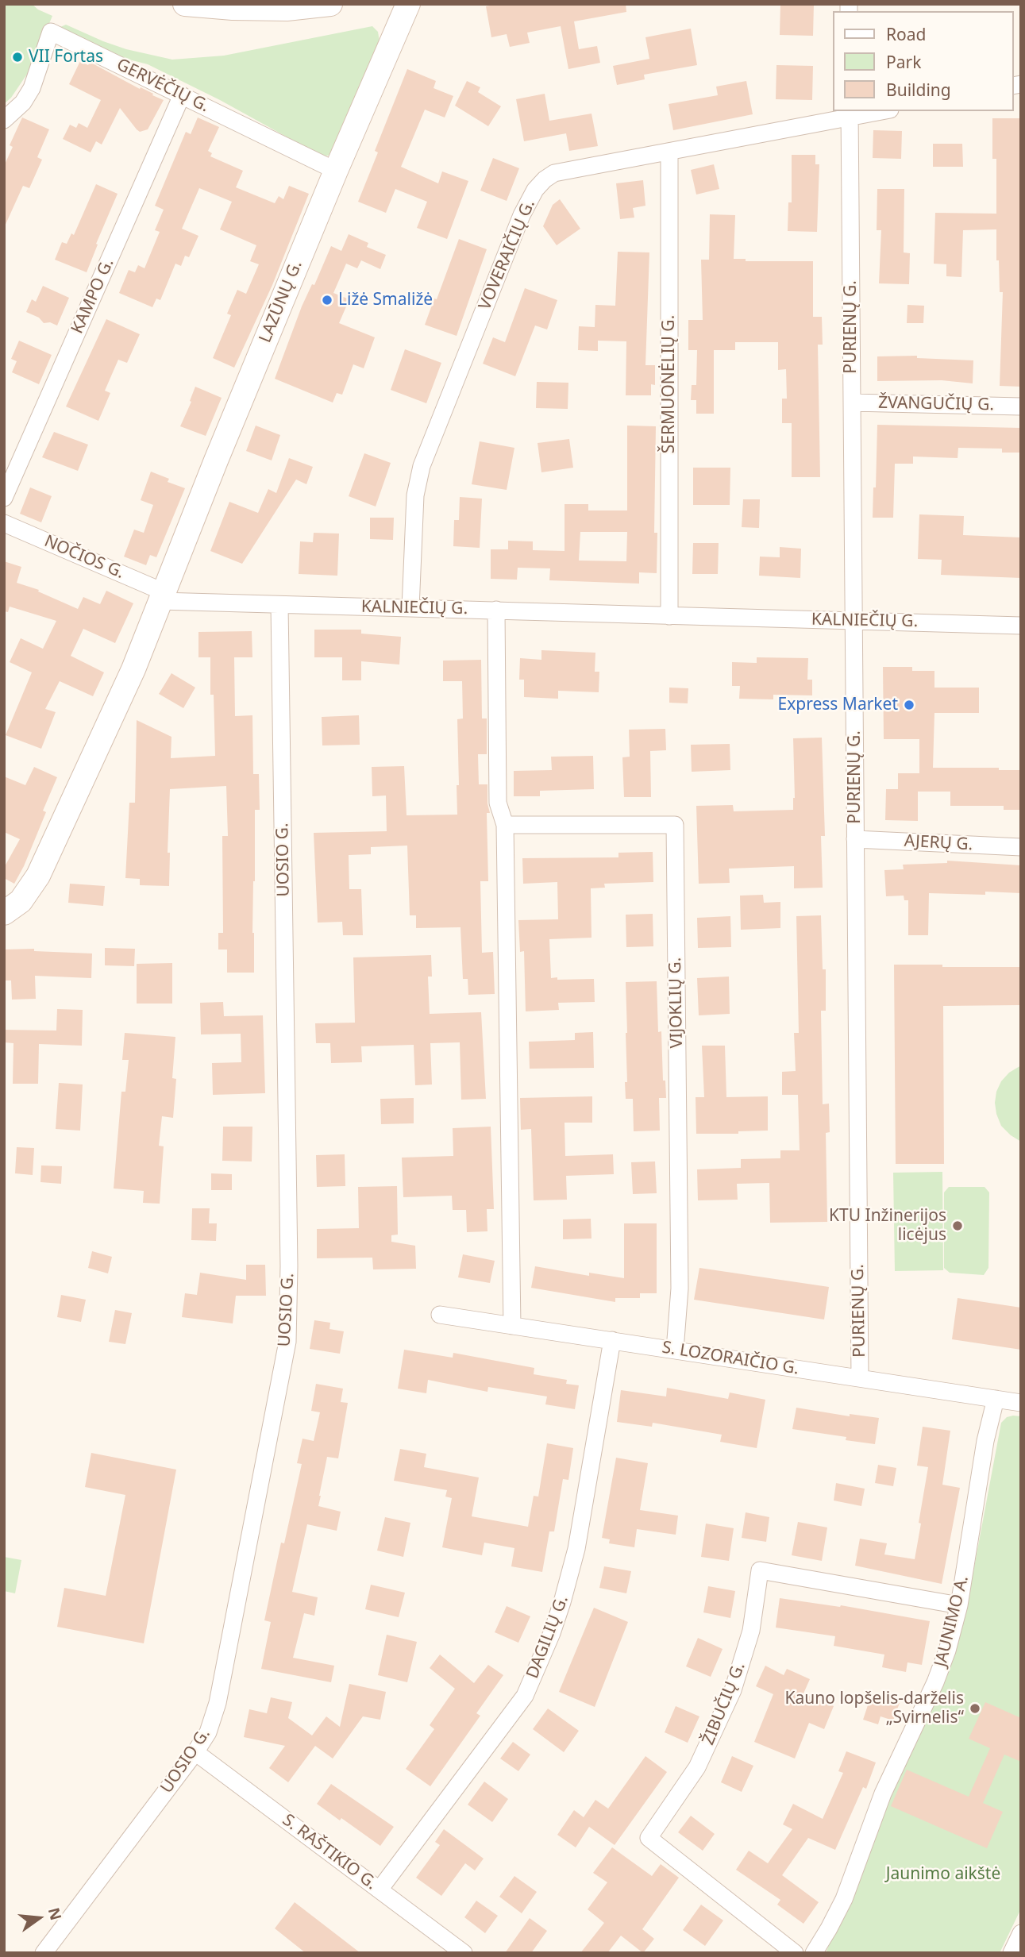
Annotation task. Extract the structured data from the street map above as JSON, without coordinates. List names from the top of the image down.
{
  "streets": {
    "street": [
      "GERVĖČIŲ G.",
      "VOVERAIČIŲ G.",
      "KAMPO G.",
      "LAZŪNŲ G.",
      "PURIENŲ G.",
      "ŠERMUONĖLIŲ G.",
      "ŽVANGUČIŲ G.",
      "NOČIOS G.",
      "KALNIEČIŲ G.",
      "AJERŲ G.",
      "UOSIO G.",
      "VIJOKLIŲ G.",
      "S. LOZORAIČIO G.",
      "JAUNIMO A.",
      "DAGILIŲ G.",
      "ŽIBUČIŲ G.",
      "S. RAŠTIKIO G."
    ]
  },
  "crossings": [
    ["GERVĖČIŲ G.", "KAMPO G."],
    ["GERVĖČIŲ G.", "LAZŪNŲ G."],
    ["VOVERAIČIŲ G.", "PURIENŲ G."],
    ["VOVERAIČIŲ G.", "ŠERMUONĖLIŲ G."],
    ["VOVERAIČIŲ G.", "KALNIEČIŲ G."],
    ["LAZŪNŲ G.", "NOČIOS G."],
    ["LAZŪNŲ G.", "KALNIEČIŲ G."],
    ["PURIENŲ G.", "ŽVANGUČIŲ G."],
    ["PURIENŲ G.", "KALNIEČIŲ G."],
    ["PURIENŲ G.", "AJERŲ G."],
    ["PURIENŲ G.", "S. LOZORAIČIO G."],
    ["ŠERMUONĖLIŲ G.", "KALNIEČIŲ G."],
    ["NOČIOS G.", "KALNIEČIŲ G."],
    ["KALNIEČIŲ G.", "UOSIO G."],
    ["UOSIO G.", "S. RAŠTIKIO G."],
    ["VIJOKLIŲ G.", "S. LOZORAIČIO G."],
    ["S. LOZORAIČIO G.", "JAUNIMO A."],
    ["S. LOZORAIČIO G.", "DAGILIŲ G."],
    ["JAUNIMO A.", "ŽIBUČIŲ G."],
    ["DAGILIŲ G.", "S. RAŠTIKIO G."]
  ],
  "parks": ["Jaunimo aikštė"],
  "places": [
    "VII Fortas",
    "Ližė Smaližė",
    "Express Market",
    "KTU Inžinerijos licėjus",
    "Kauno lopšelis-darželis „Svirnelis“"
  ],
  "legend": ["Road", "Park", "Building"],
  "north": "right"
}
